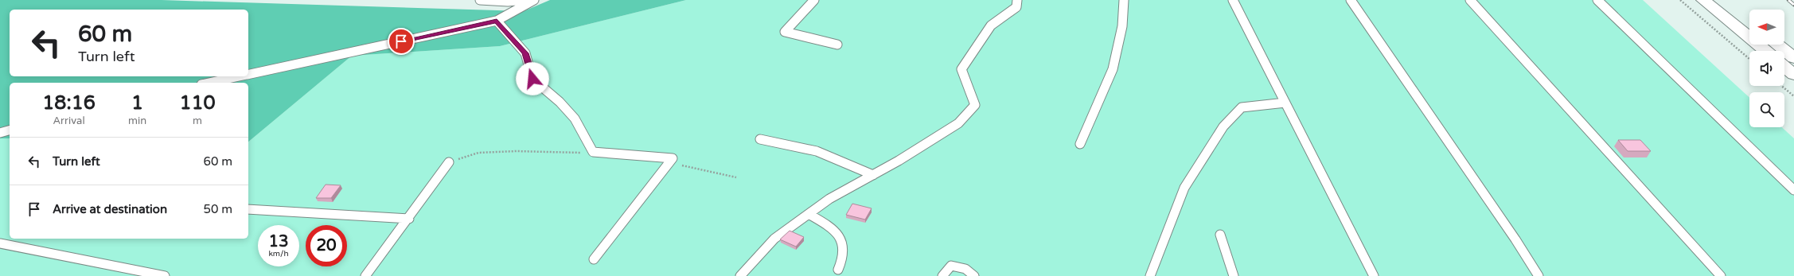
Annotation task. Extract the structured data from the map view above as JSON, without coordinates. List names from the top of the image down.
{
  "north": "left",
  "page": {
    "turn": ["60 m", "Turn left"],
    "eta": [
      "18:16",
      "Arrival",
      "1",
      "min",
      "110",
      "m"
    ],
    "list": [
      {
        "name": "Turn left",
        "value": "60 m"
      },
      {
        "name": "Arrive at destination",
        "value": "50 m"
      }
    ],
    "speed": "13 km/h",
    "limit": "20"
  }
}
